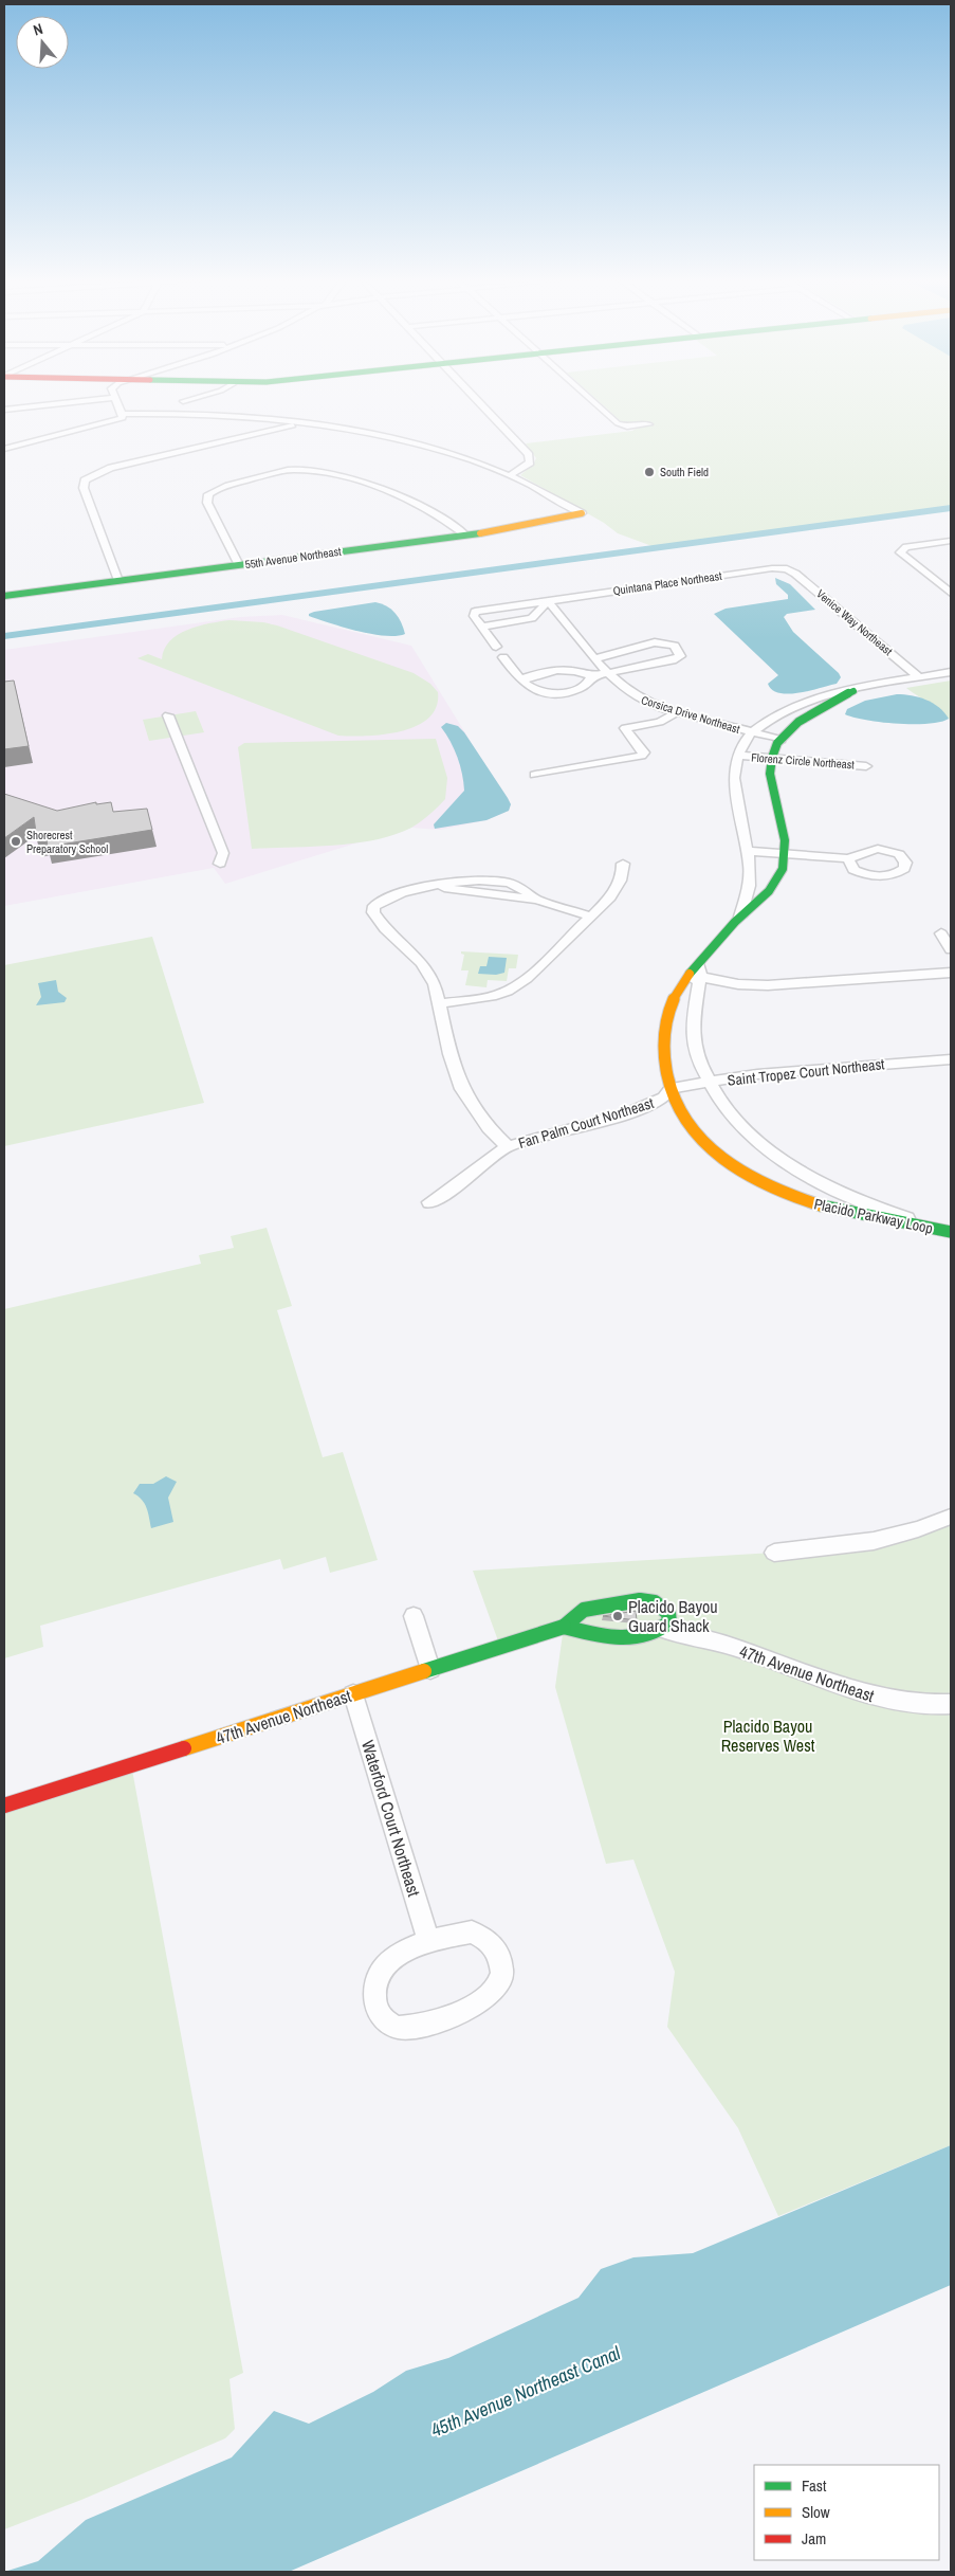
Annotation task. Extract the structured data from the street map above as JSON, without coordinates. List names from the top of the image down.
{
  "streets": {
    "street": [
      "55th Avenue Northeast",
      "Quintana Place Northeast",
      "Venice Way Northeast",
      "Corsica Drive Northeast",
      "Florenz Circle Northeast",
      "Saint Tropez Court Northeast",
      "Fan Palm Court Northeast",
      "Placido Parkway Loop",
      "47th Avenue Northeast",
      "Waterford Court Northeast"
    ]
  },
  "crossings": [
    ["Quintana Place Northeast", "Venice Way Northeast"],
    ["Quintana Place Northeast", "Corsica Drive Northeast"],
    ["Venice Way Northeast", "Placido Parkway Loop"],
    ["Corsica Drive Northeast", "Placido Parkway Loop"],
    ["Florenz Circle Northeast", "Placido Parkway Loop"],
    ["Saint Tropez Court Northeast", "Fan Palm Court Northeast"],
    ["Saint Tropez Court Northeast", "Placido Parkway Loop"],
    ["Fan Palm Court Northeast", "Placido Parkway Loop"],
    ["47th Avenue Northeast", "Waterford Court Northeast"]
  ],
  "water": ["45th Avenue Northeast Canal"],
  "parks": ["Placido Bayou Reserves West"],
  "places": ["South Field", "Shorecrest Preparatory School", "Placido Bayou Guard Shack"],
  "legend": ["Fast", "Slow", "Jam"],
  "north": "top"
}
